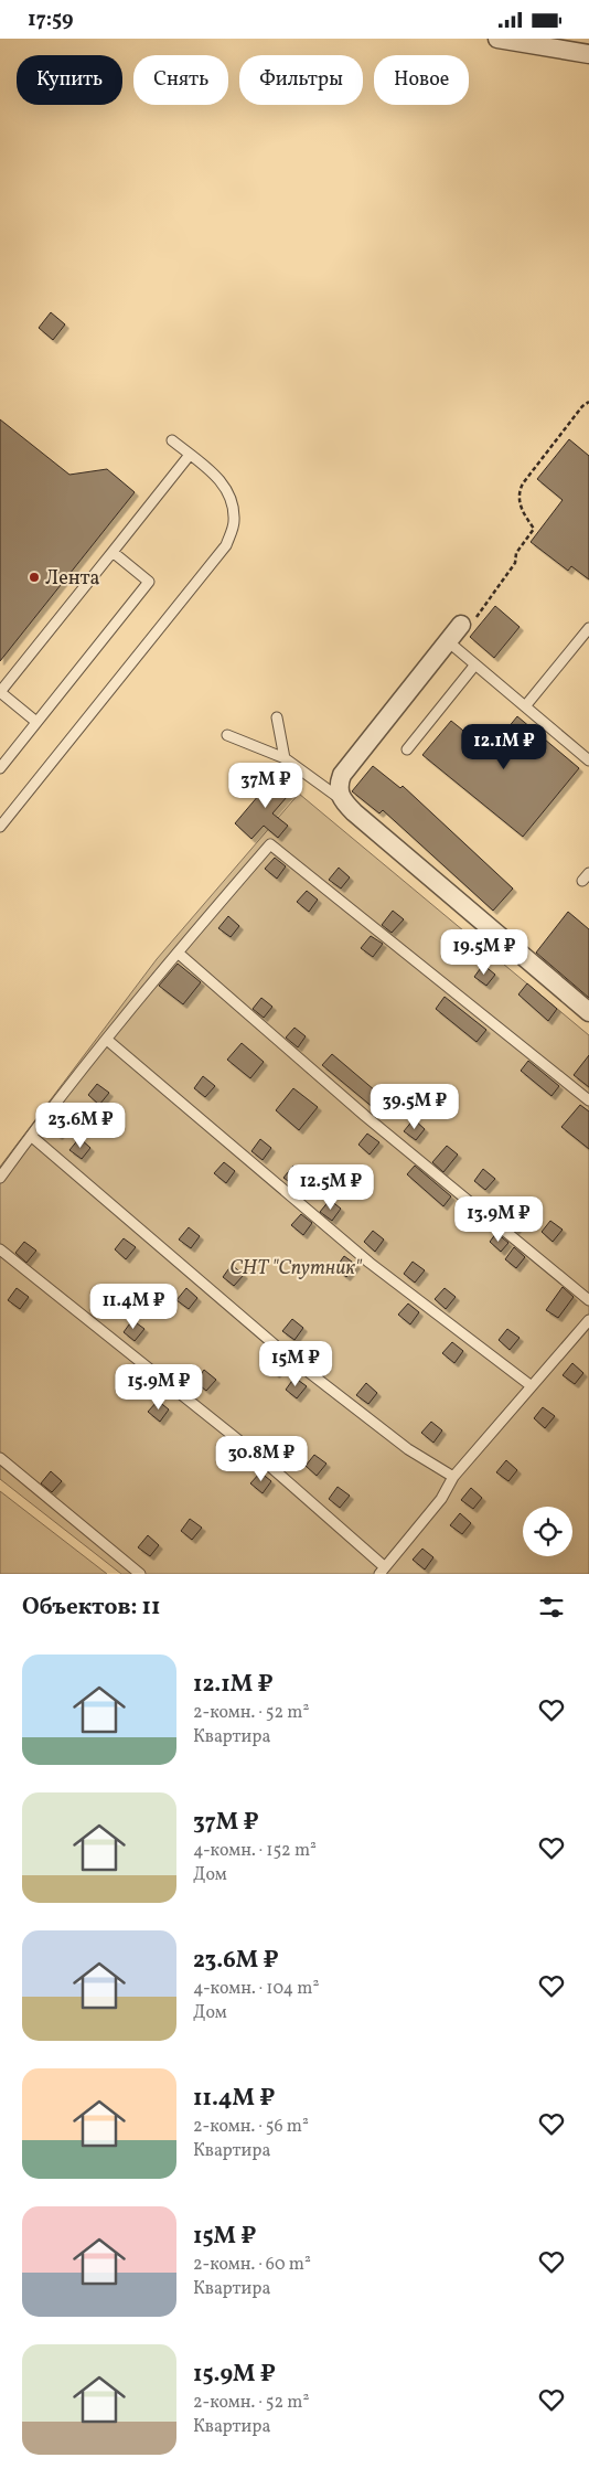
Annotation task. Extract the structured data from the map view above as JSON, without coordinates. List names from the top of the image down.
{
  "parks": ["СНТ \"Спутник\""],
  "places": ["Лента"],
  "page": {
    "status": "17:59",
    "chip": [
      "Купить",
      "Снять",
      "Фильтры",
      "Новое"
    ],
    "price": [
      "12.1M ₽",
      "37M ₽",
      "19.5M ₽",
      "39.5M ₽",
      "23.6M ₽",
      "12.5M ₽",
      "13.9M ₽",
      "11.4M ₽",
      "15M ₽",
      "15.9M ₽",
      "30.8M ₽"
    ],
    "heading": "Объектов: 11",
    "list": [
      {
        "name": "12.1M ₽",
        "note": "2-комн. · 52 m² · Квартира"
      },
      {
        "name": "37M ₽",
        "note": "4-комн. · 152 m² · Дом"
      },
      {
        "name": "23.6M ₽",
        "note": "4-комн. · 104 m² · Дом"
      },
      {
        "name": "11.4M ₽",
        "note": "2-комн. · 56 m² · Квартира"
      },
      {
        "name": "15M ₽",
        "note": "2-комн. · 60 m² · Квартира"
      },
      {
        "name": "15.9M ₽",
        "note": "2-комн. · 52 m² · Квартира"
      }
    ]
  }
}
